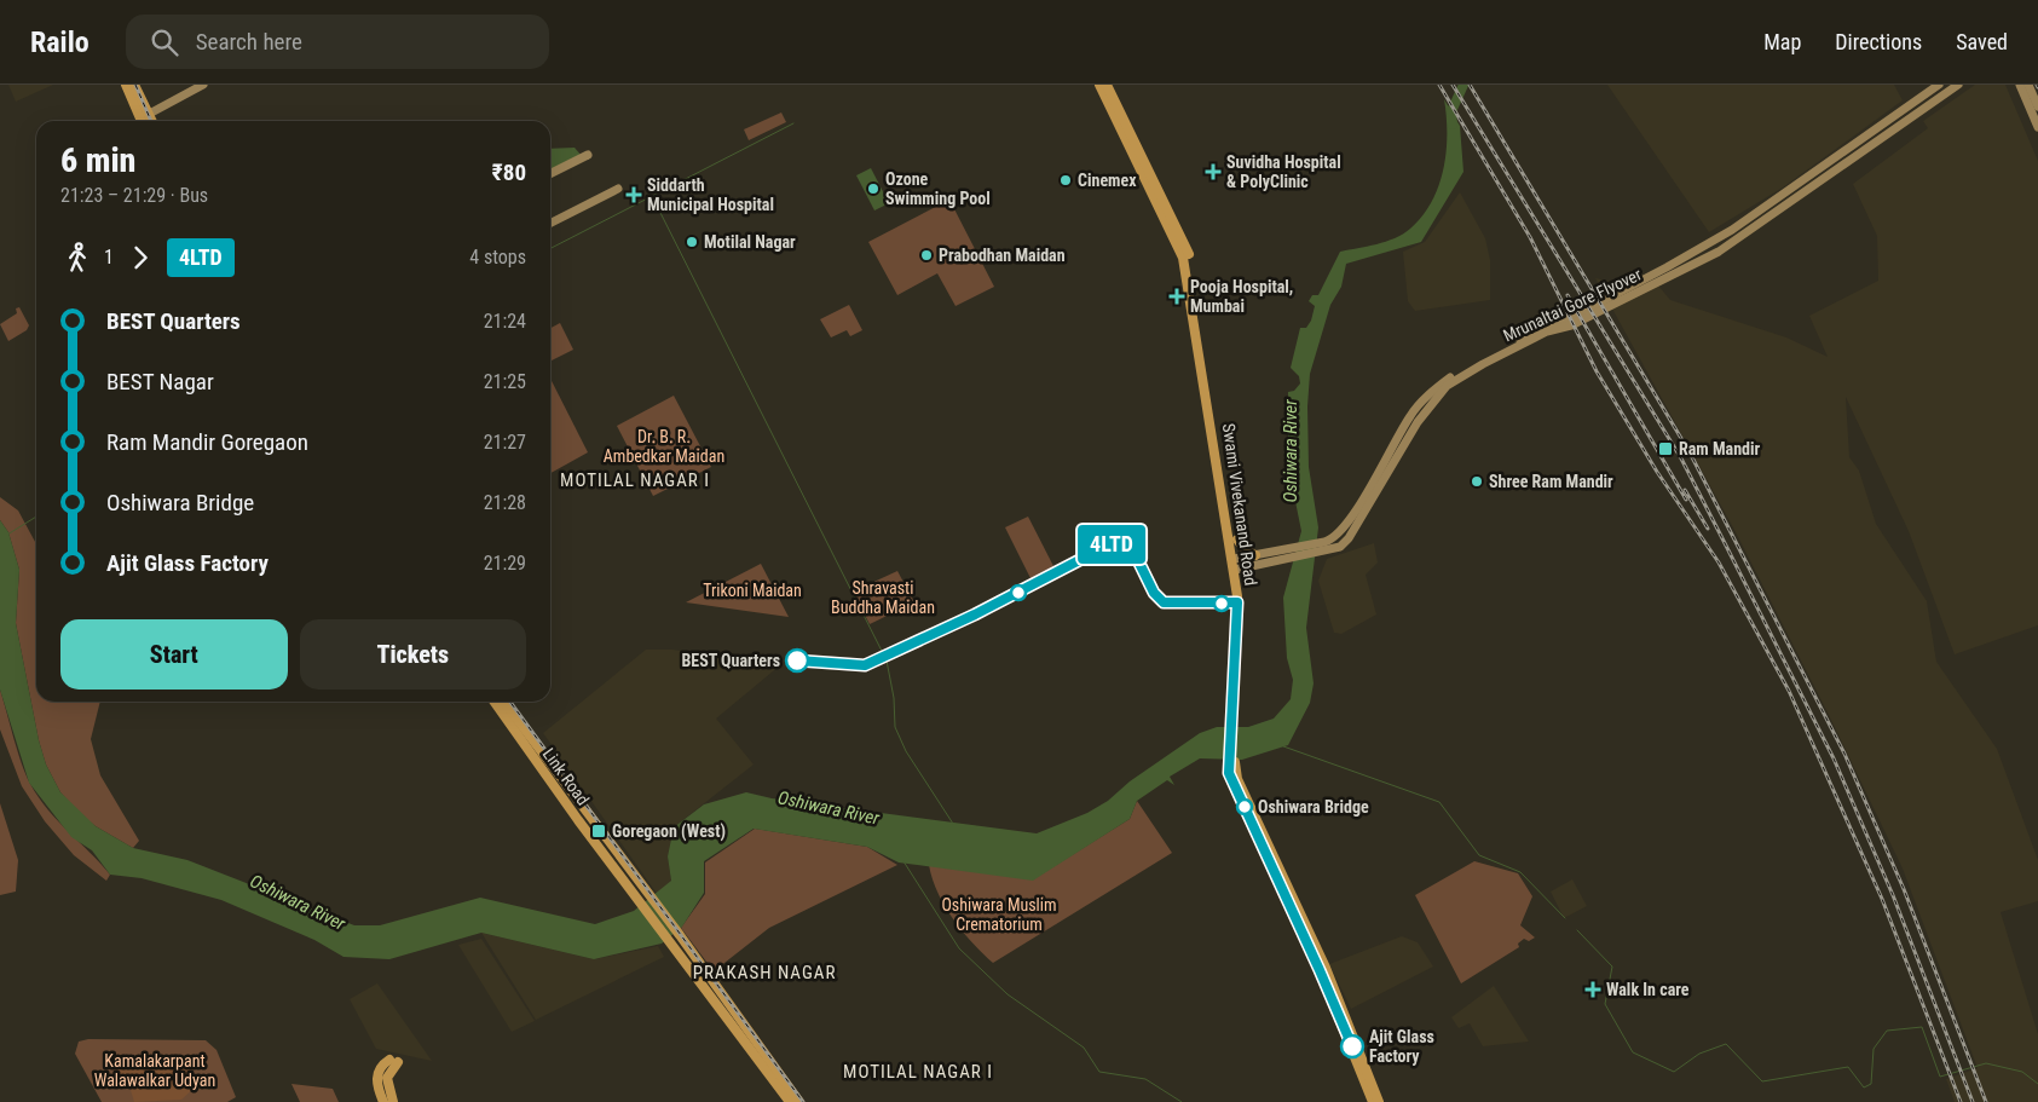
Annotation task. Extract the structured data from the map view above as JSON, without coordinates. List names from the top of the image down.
{
  "streets": {
    "main road": ["Mrunaltai Gore Flyover", "Swami Vivekanand Road", "Link Road"]
  },
  "districts": ["MOTILAL NAGAR I", "PRAKASH NAGAR", "MOTILAL NAGAR I"],
  "water": ["Oshiwara River"],
  "parks": [
    "Dr. B. R. Ambedkar Maidan",
    "Shravasti Buddha Maidan",
    "Trikoni Maidan",
    "Oshiwara Muslim Crematorium",
    "Kamalakarpant Walawalkar Udyan"
  ],
  "places": {
    "health": [
      "Suvidha Hospital & PolyClinic",
      "Siddarth Municipal Hospital",
      "Pooja Hospital, Mumbai",
      "Walk In care"
    ],
    "other": [
      "Cinemex",
      "Ozone Swimming Pool",
      "Motilal Nagar",
      "Prabodhan Maidan",
      "Shree Ram Mandir",
      "BEST Quarters",
      "Oshiwara Bridge",
      "Ajit Glass Factory"
    ],
    "transit": ["Ram Mandir", "Goregaon (West)"]
  },
  "lines": ["bus line 4LTD"],
  "page": {
    "header": "Railo",
    "search": "Search here",
    "nav": ["Map", "Directions", "Saved"],
    "on_map": "4LTD",
    "heading": ["6 min", "21:23 – 21:29 · Bus", "₹80"],
    "legs": ["1", "4LTD", "4 stops"],
    "list": [
      {
        "name": "BEST Quarters",
        "value": "21:24"
      },
      {
        "name": "BEST Nagar",
        "value": "21:25"
      },
      {
        "name": "Ram Mandir Goregaon",
        "value": "21:27"
      },
      {
        "name": "Oshiwara Bridge",
        "value": "21:28"
      },
      {
        "name": "Ajit Glass Factory",
        "value": "21:29"
      }
    ],
    "buttons": ["Start", "Tickets"]
  }
}
